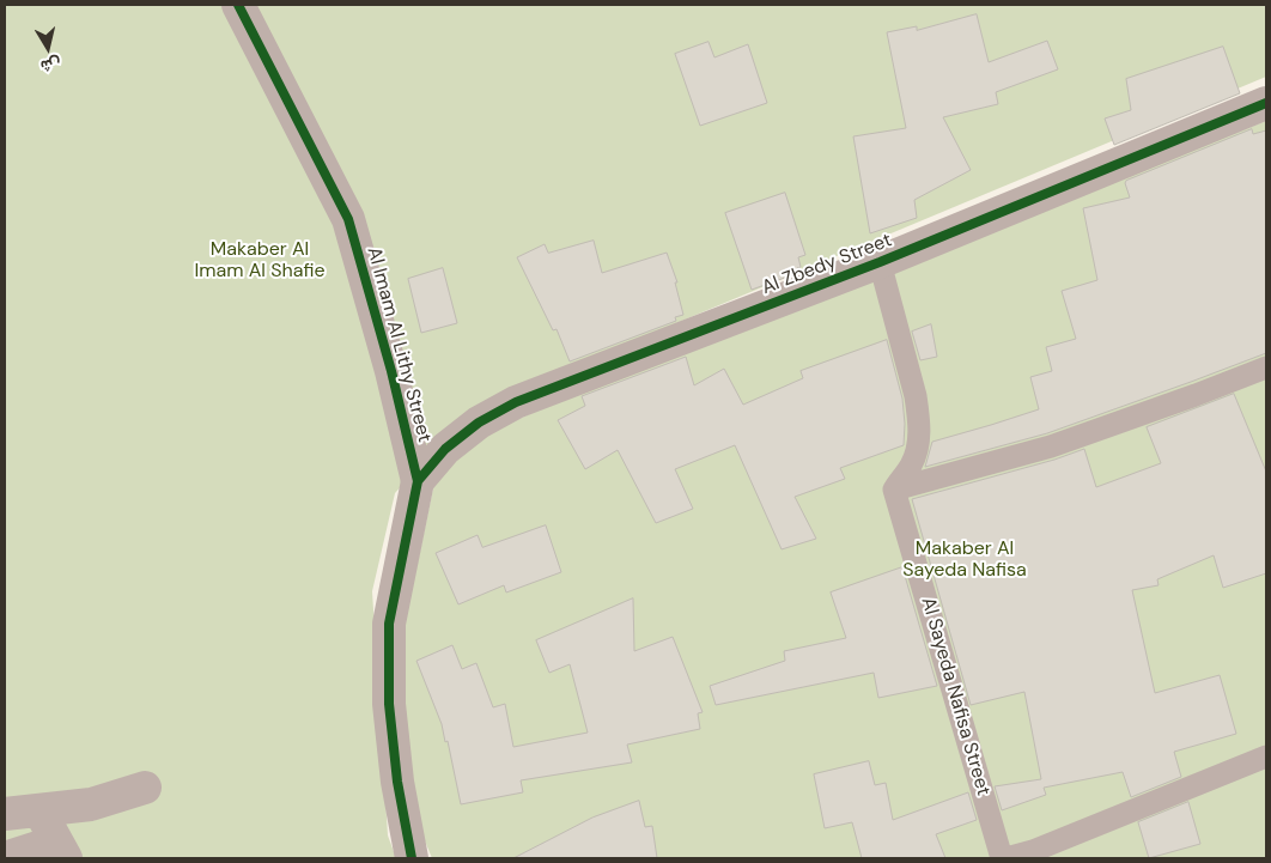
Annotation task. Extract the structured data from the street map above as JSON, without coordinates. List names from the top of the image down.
{
  "streets": {
    "street": ["Al Zbedy Street", "Al Imam Al Lithy Street"],
    "lane": ["Al Sayeda Nafisa Street"]
  },
  "crossings": [
    ["Al Zbedy Street", "Al Imam Al Lithy Street"]
  ],
  "parks": ["Makaber Al Imam Al Shafie", "Makaber Al Sayeda Nafisa"],
  "north": "bottom"
}
